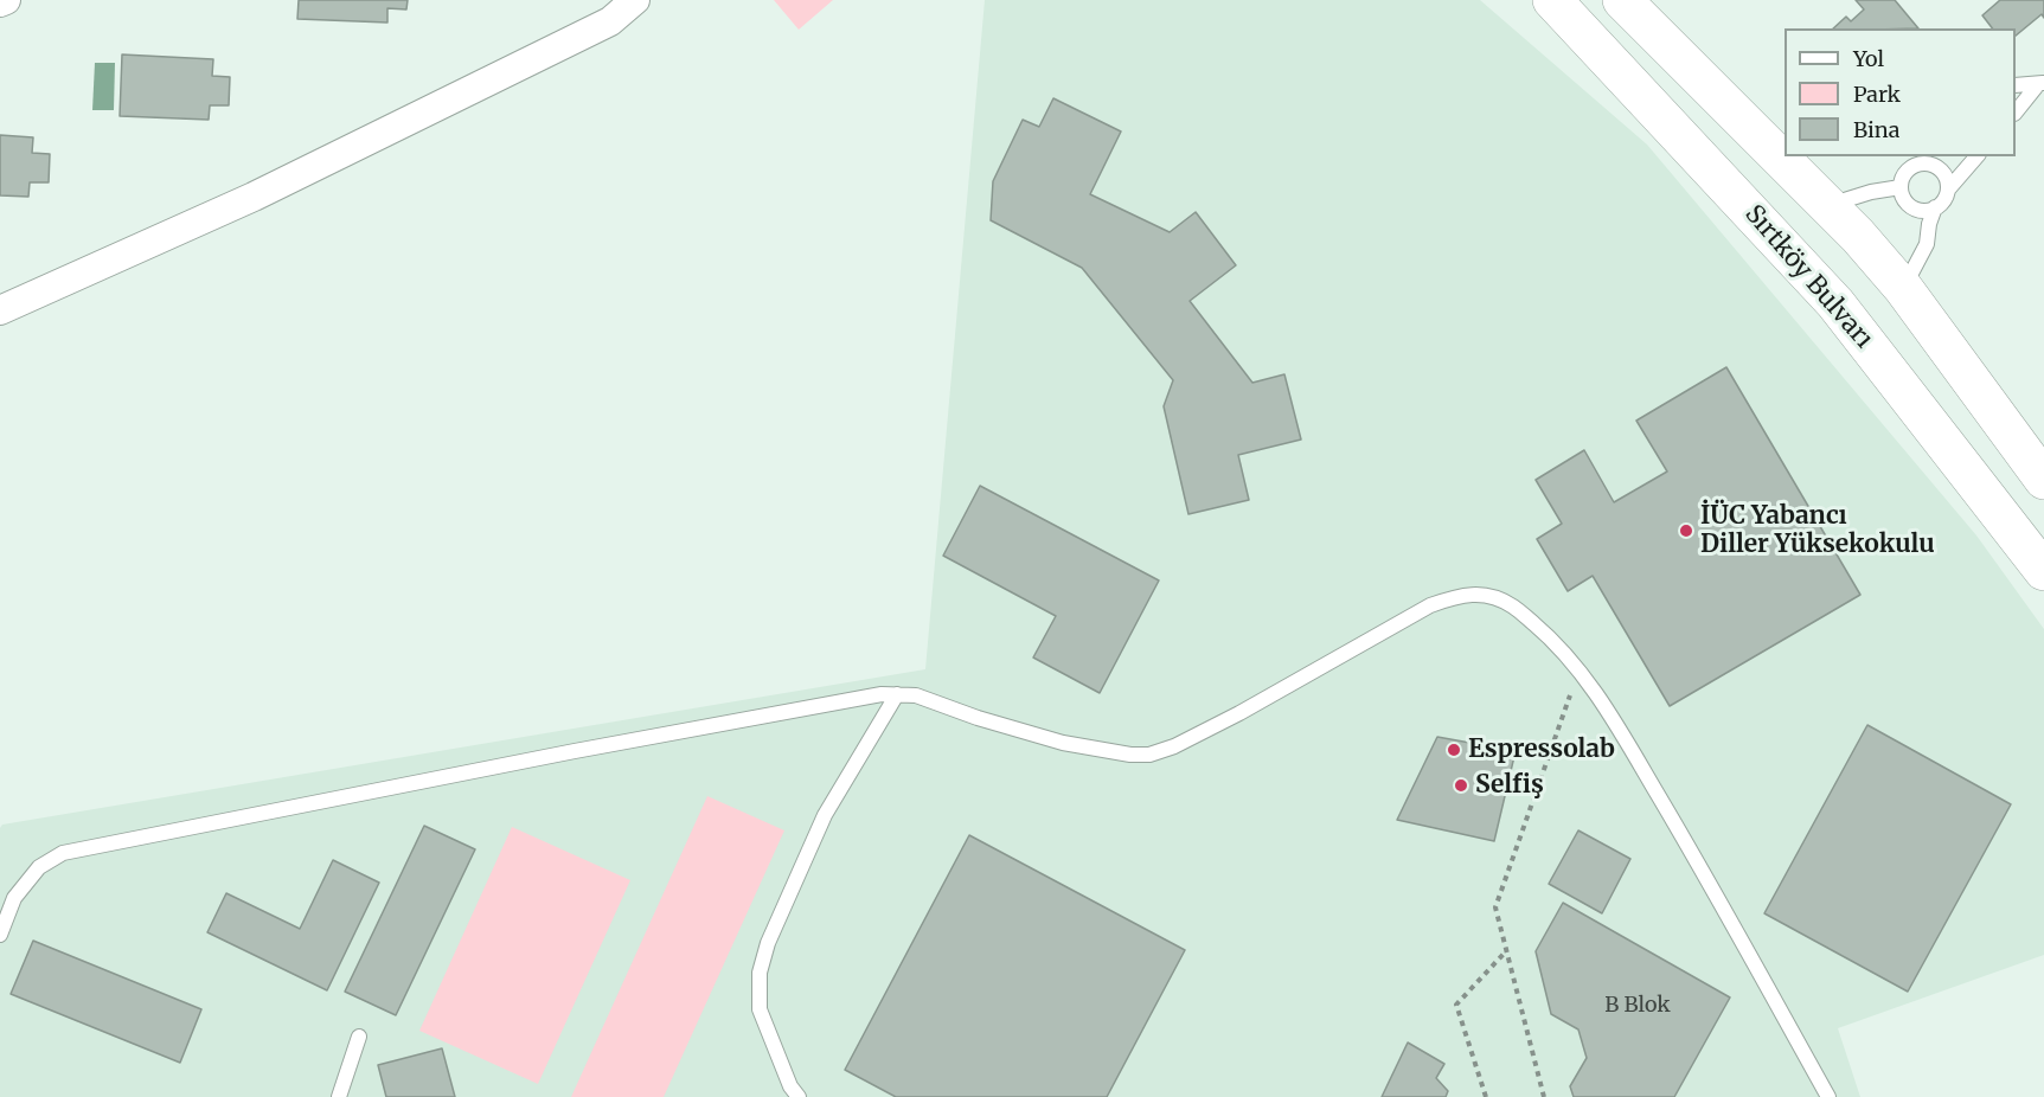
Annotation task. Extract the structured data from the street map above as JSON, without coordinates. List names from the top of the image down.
{
  "streets": {
    "main road": ["Sırtköy Bulvarı"]
  },
  "places": ["İÜC Yabancı Diller Yüksekokulu", "Espressolab", "Selfiş"],
  "house_numbers": ["B Blok"],
  "legend": ["Yol", "Park", "Bina"]
}
